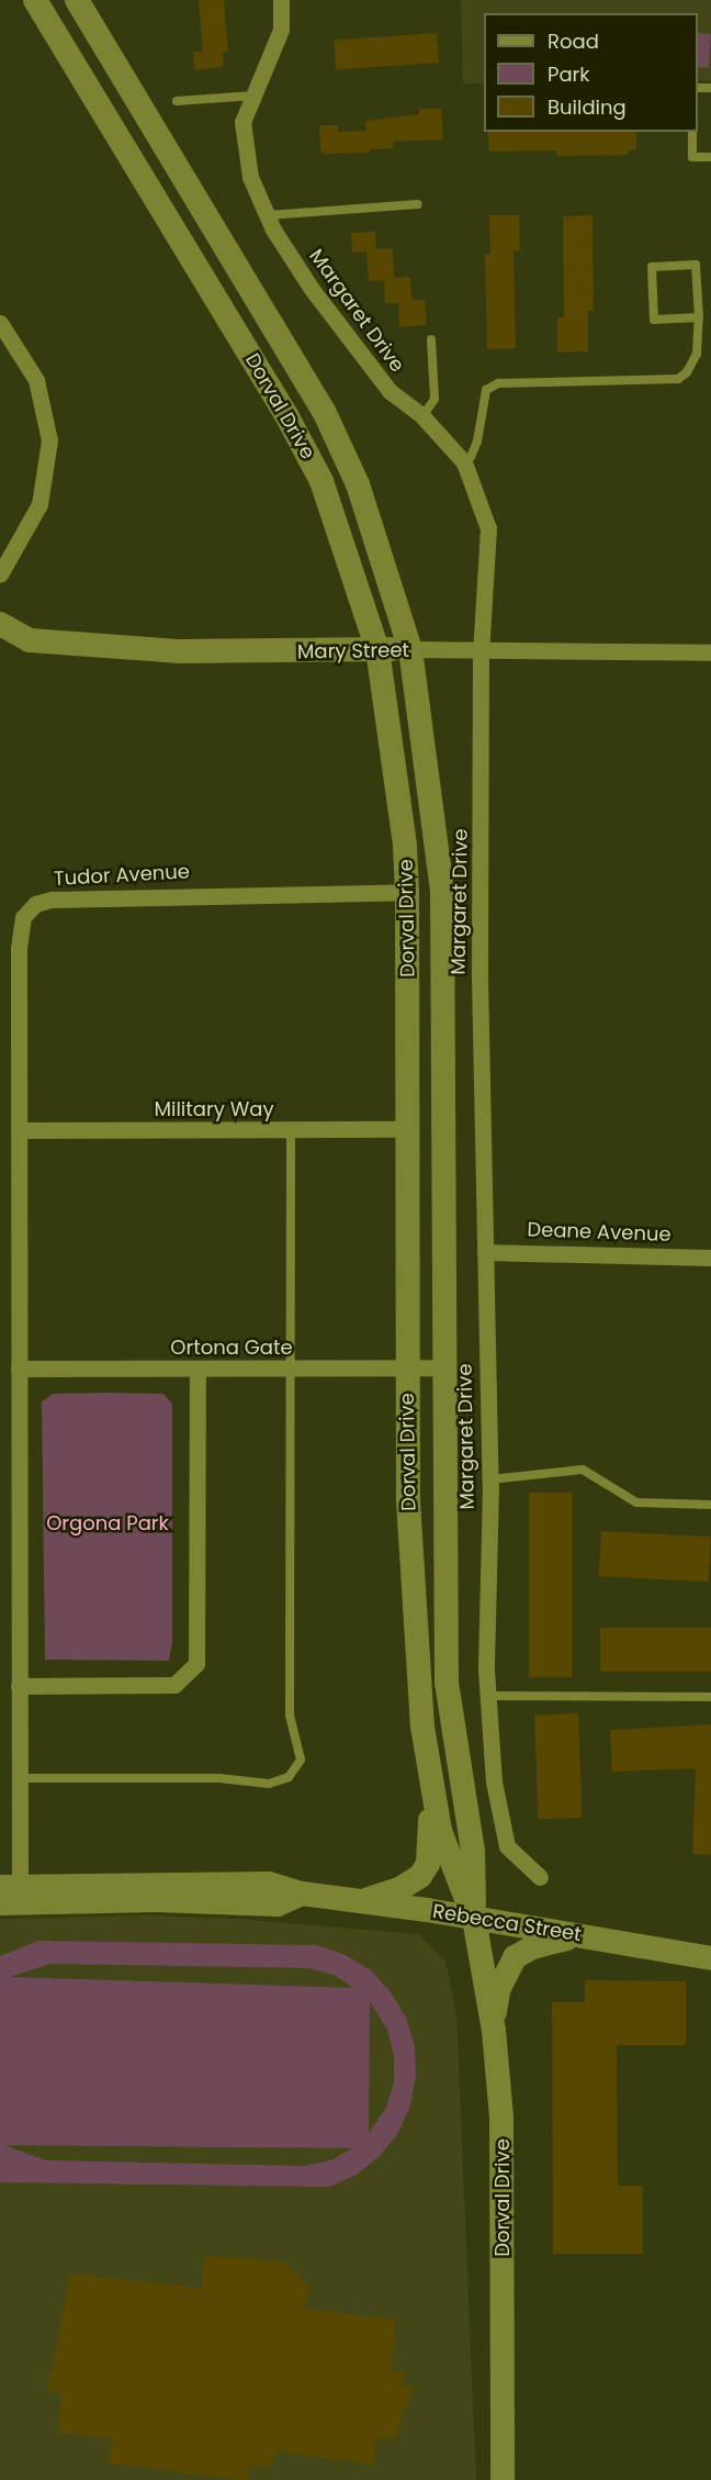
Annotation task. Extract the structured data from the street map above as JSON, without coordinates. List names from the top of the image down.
{
  "streets": {
    "main road": ["Dorval Drive", "Mary Street", "Rebecca Street"],
    "street": [
      "Margaret Drive",
      "Tudor Avenue",
      "Military Way",
      "Deane Avenue",
      "Ortona Gate"
    ]
  },
  "crossings": [
    ["Margaret Drive", "Mary Street"],
    ["Margaret Drive", "Deane Avenue"],
    ["Dorval Drive", "Mary Street"],
    ["Dorval Drive", "Tudor Avenue"],
    ["Dorval Drive", "Military Way"],
    ["Dorval Drive", "Ortona Gate"],
    ["Dorval Drive", "Rebecca Street"],
    ["Tudor Avenue", "Military Way"],
    ["Tudor Avenue", "Ortona Gate"],
    ["Tudor Avenue", "Rebecca Street"]
  ],
  "parks": ["Orgona Park"],
  "legend": ["Road", "Park", "Building"]
}
